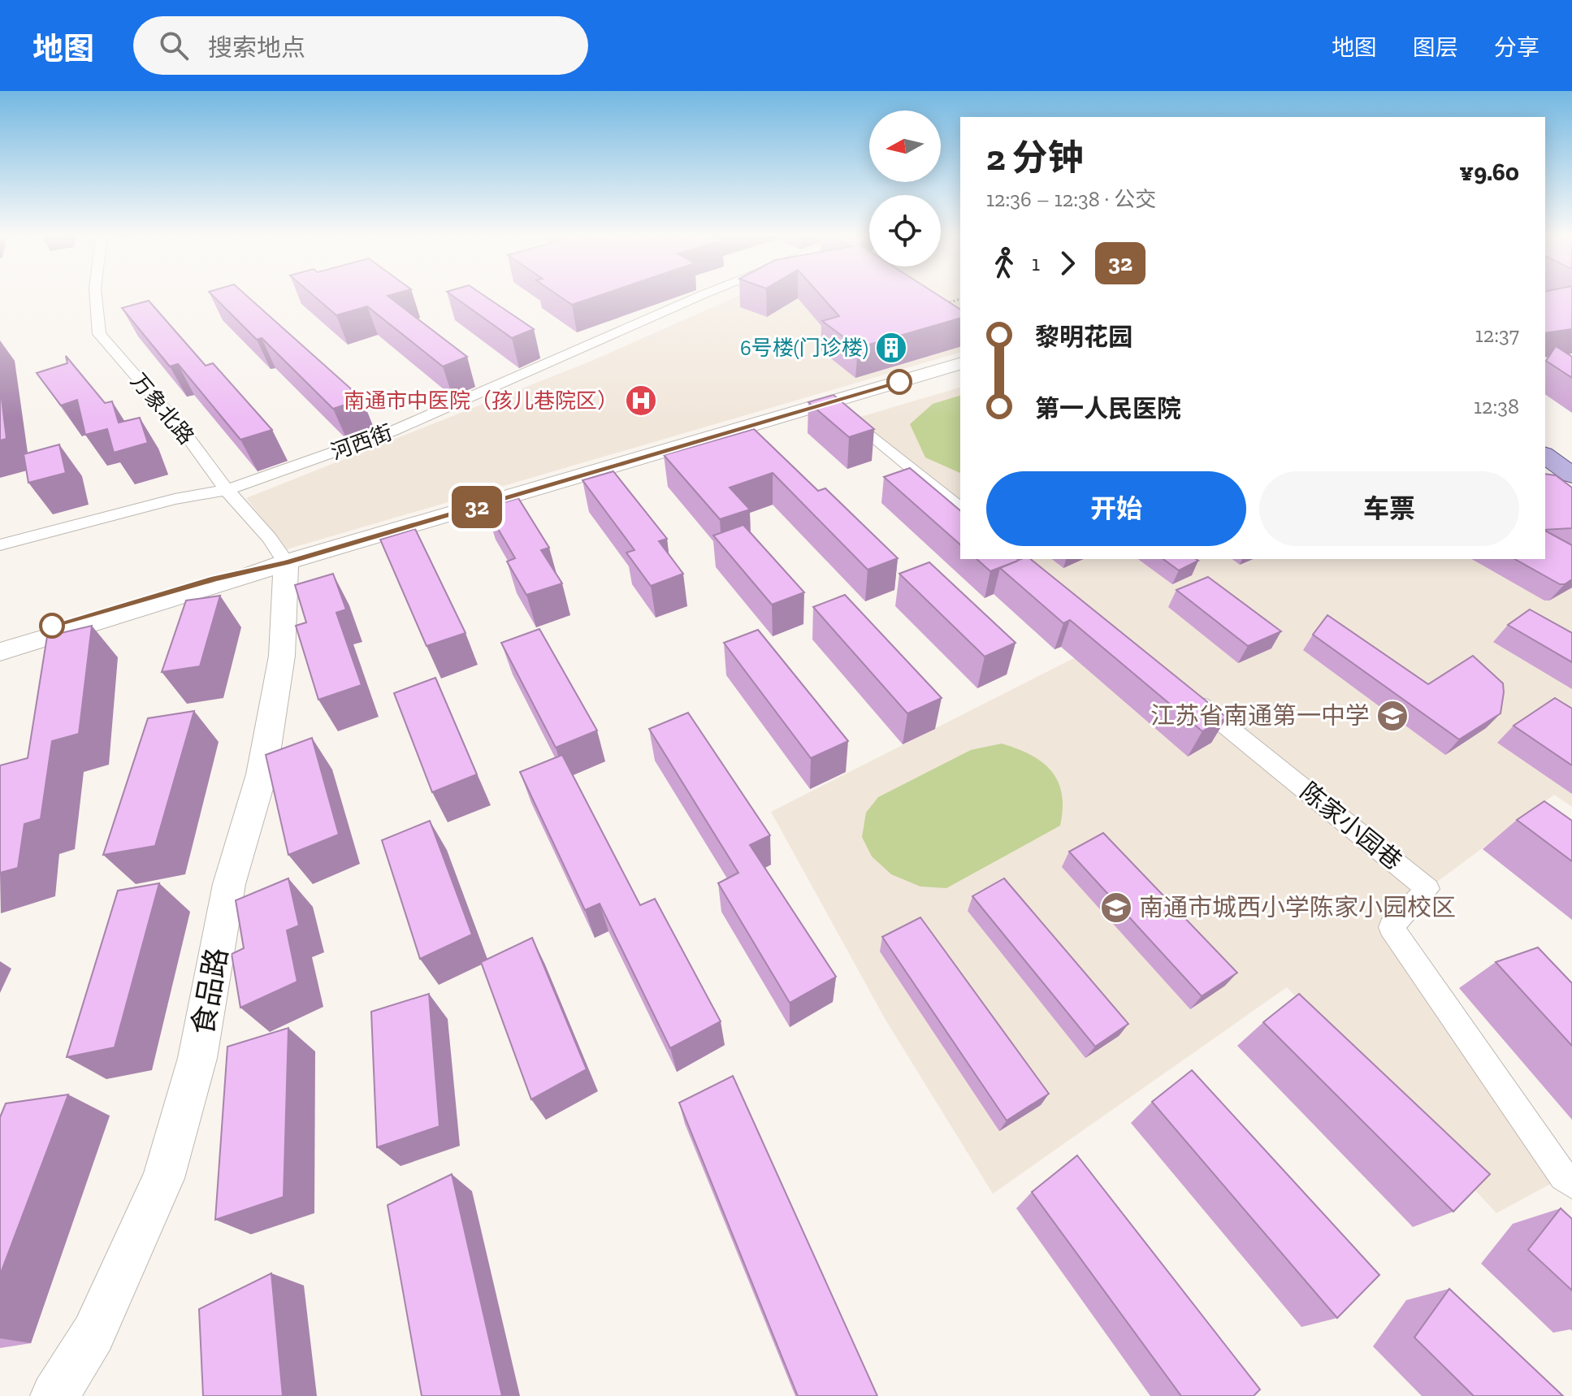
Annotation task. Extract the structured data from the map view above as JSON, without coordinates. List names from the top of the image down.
{
  "streets": {
    "main road": ["食品路"],
    "street": ["万象北路", "河西街", "陈家小园巷"]
  },
  "crossings": [
    ["万象北路", "河西街"],
    ["万象北路", "食品路"]
  ],
  "places": {
    "building": ["6号楼(门诊楼)"],
    "hospital": ["南通市中医院（孩儿巷院区）"],
    "school or university": ["江苏省南通第一中学", "南通市城西小学陈家小园校区"]
  },
  "lines": ["bus line 32"],
  "north": "left",
  "page": {
    "header": "地图",
    "search": "搜索地点",
    "nav": ["地图", "图层", "分享"],
    "on_map": "32",
    "heading": ["2 分钟", "12:36 – 12:38 · 公交", "¥9.60"],
    "legs": ["1", "32"],
    "list": [
      {
        "name": "黎明花园",
        "value": "12:37"
      },
      {
        "name": "第一人民医院",
        "value": "12:38"
      }
    ],
    "buttons": ["开始", "车票"]
  }
}
